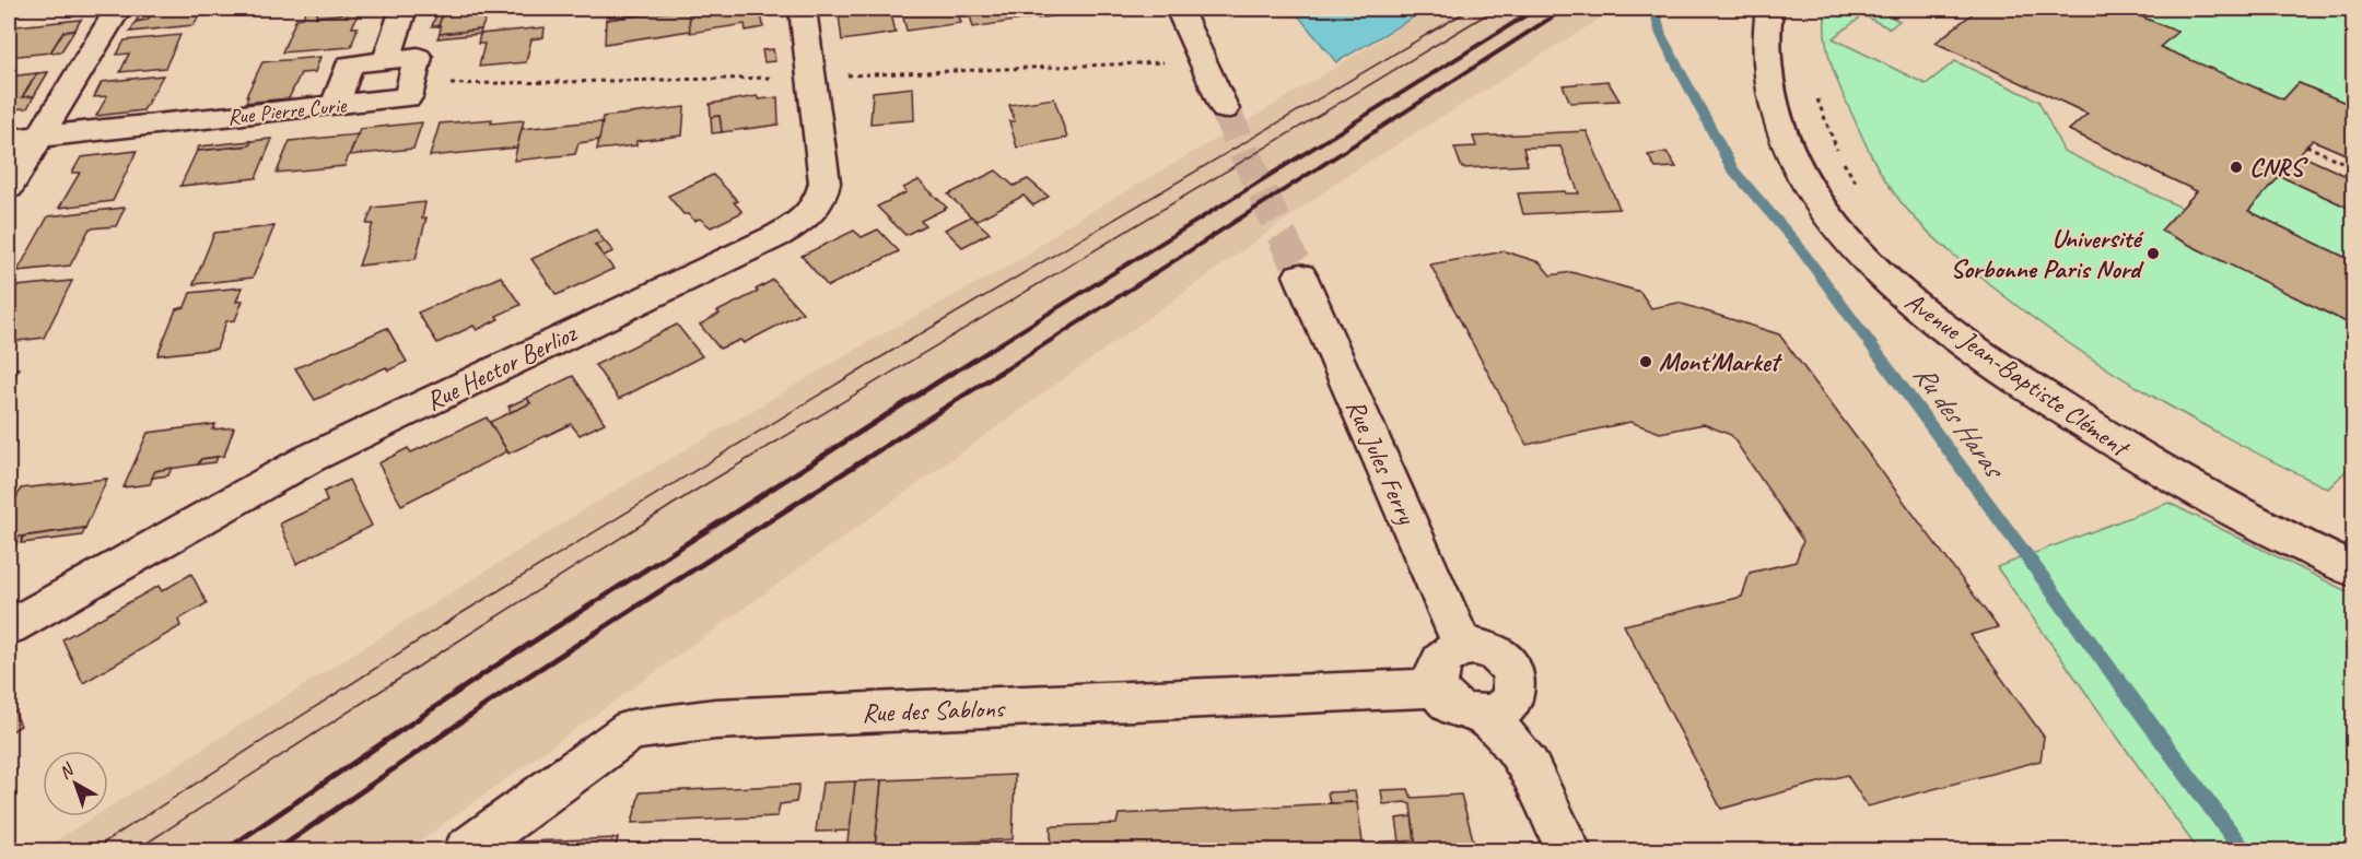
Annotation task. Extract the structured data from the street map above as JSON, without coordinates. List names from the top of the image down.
{
  "streets": {
    "street": [
      "Rue Pierre Curie",
      "Rue Hector Berlioz",
      "Avenue Jean-Baptiste Clément",
      "Rue Jules Ferry",
      "Rue des Sablons"
    ]
  },
  "crossings": [
    ["Rue Jules Ferry", "Rue des Sablons"]
  ],
  "water": ["Ru des Haras"],
  "places": ["CNRS", "Université Sorbonne Paris Nord", "Mont'Market"],
  "north": "top left"
}
